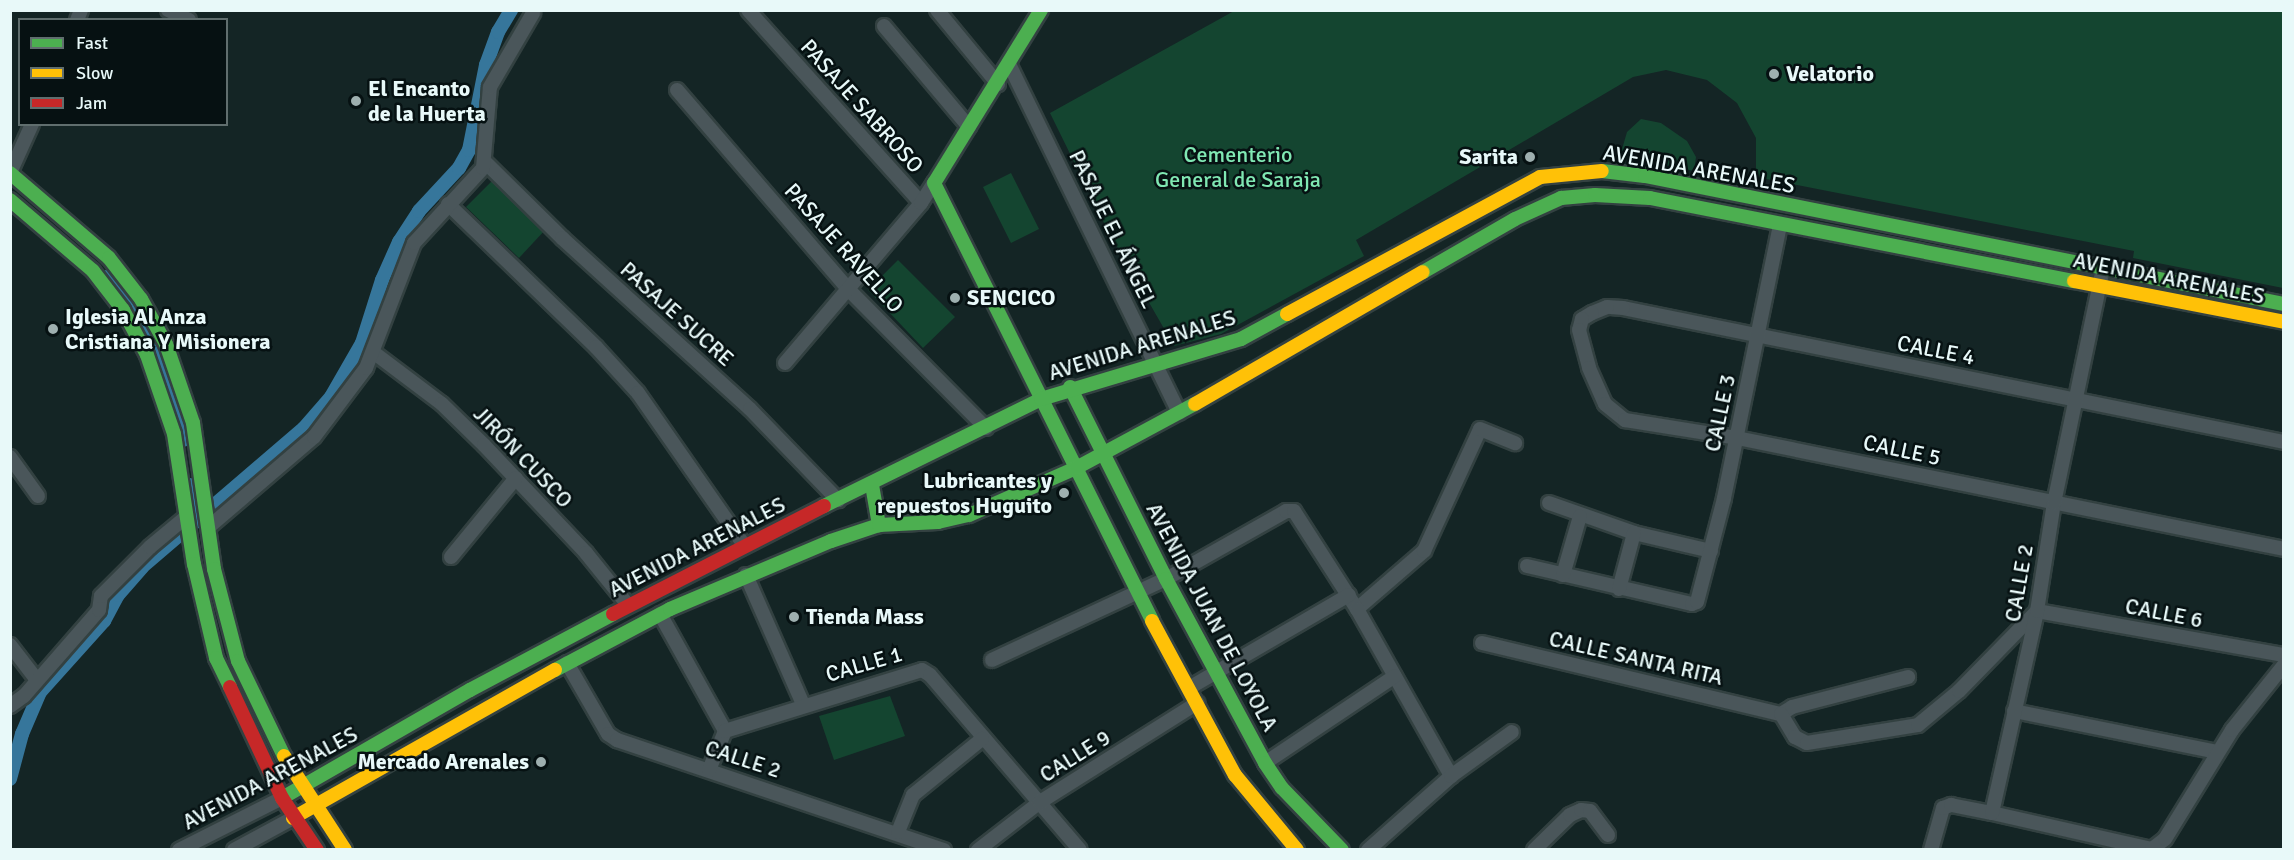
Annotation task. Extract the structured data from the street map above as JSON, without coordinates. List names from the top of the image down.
{
  "streets": {
    "street": [
      "PASAJE SABROSO",
      "AVENIDA ARENALES",
      "PASAJE EL ÁNGEL",
      "PASAJE RAVELLO",
      "PASAJE SUCRE",
      "CALLE 4",
      "CALLE 3",
      "CALLE 5",
      "JIRÓN CUSCO",
      "CALLE 2",
      "CALLE 6",
      "AVENIDA JUAN DE LOYOLA",
      "CALLE SANTA RITA",
      "CALLE 1",
      "CALLE 9"
    ]
  },
  "crossings": [
    ["AVENIDA ARENALES", "PASAJE EL ÁNGEL"],
    ["AVENIDA ARENALES", "PASAJE RAVELLO"],
    ["AVENIDA ARENALES", "PASAJE SUCRE"],
    ["AVENIDA ARENALES", "CALLE 3"],
    ["AVENIDA ARENALES", "JIRÓN CUSCO"],
    ["AVENIDA ARENALES", "CALLE 2"],
    ["AVENIDA ARENALES", "AVENIDA JUAN DE LOYOLA"],
    ["CALLE 4", "CALLE 3"],
    ["CALLE 4", "CALLE 5"],
    ["CALLE 4", "CALLE 2"],
    ["CALLE 3", "CALLE 5"],
    ["CALLE 5", "CALLE 2"],
    ["CALLE 2", "CALLE 6"],
    ["CALLE 1", "CALLE 9"]
  ],
  "parks": ["Cementerio General de Saraja"],
  "places": [
    "Velatorio",
    "El Encanto de la Huerta",
    "Sarita",
    "SENCICO",
    "Iglesia Al Anza Cristiana Y Misionera",
    "Lubricantes y repuestos Huguito",
    "Tienda Mass",
    "Mercado Arenales"
  ],
  "legend": ["Fast", "Slow", "Jam"]
}
